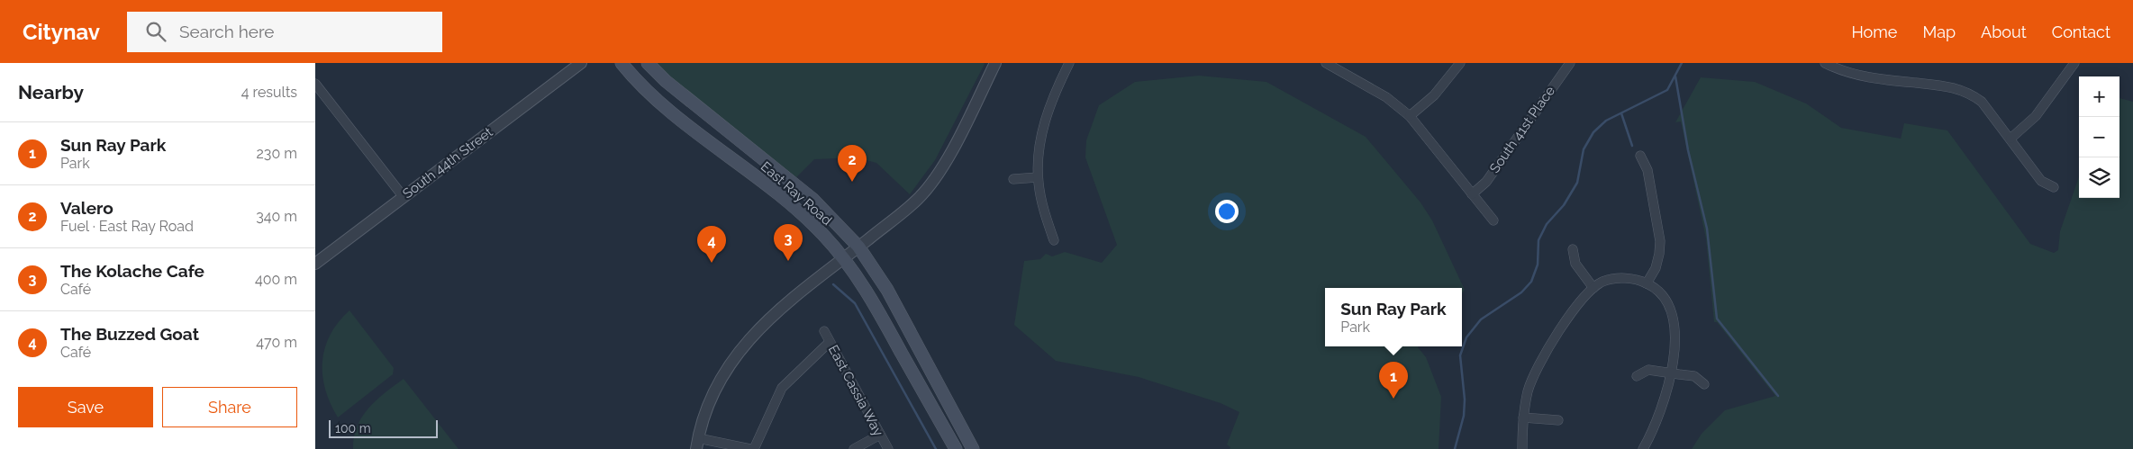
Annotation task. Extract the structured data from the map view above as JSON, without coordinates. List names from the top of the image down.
{
  "streets": {
    "main road": ["East Ray Road"],
    "street": ["South 41st Place", "South 44th Street", "East Cassia Way"]
  },
  "scale_bar": "100 m",
  "page": {
    "header": "Citynav",
    "search": "Search here",
    "nav": [
      "Home",
      "Map",
      "About",
      "Contact"
    ],
    "heading": ["Nearby", "4 results"],
    "map_buttons": ["+", "−"],
    "list": [
      {
        "mark": "1",
        "name": "Sun Ray Park",
        "note": "Park",
        "value": "230 m"
      },
      {
        "mark": "2",
        "name": "Valero",
        "note": "Fuel · East Ray Road",
        "value": "340 m"
      },
      {
        "mark": "3",
        "name": "The Kolache Cafe",
        "note": "Café",
        "value": "400 m"
      },
      {
        "mark": "4",
        "name": "The Buzzed Goat",
        "note": "Café",
        "value": "470 m"
      }
    ],
    "pins": [
      "2",
      "3",
      "4",
      "1"
    ],
    "popup": ["Sun Ray Park", "Park"],
    "buttons": ["Save", "Share"],
    "scale": "100 m"
  }
}
